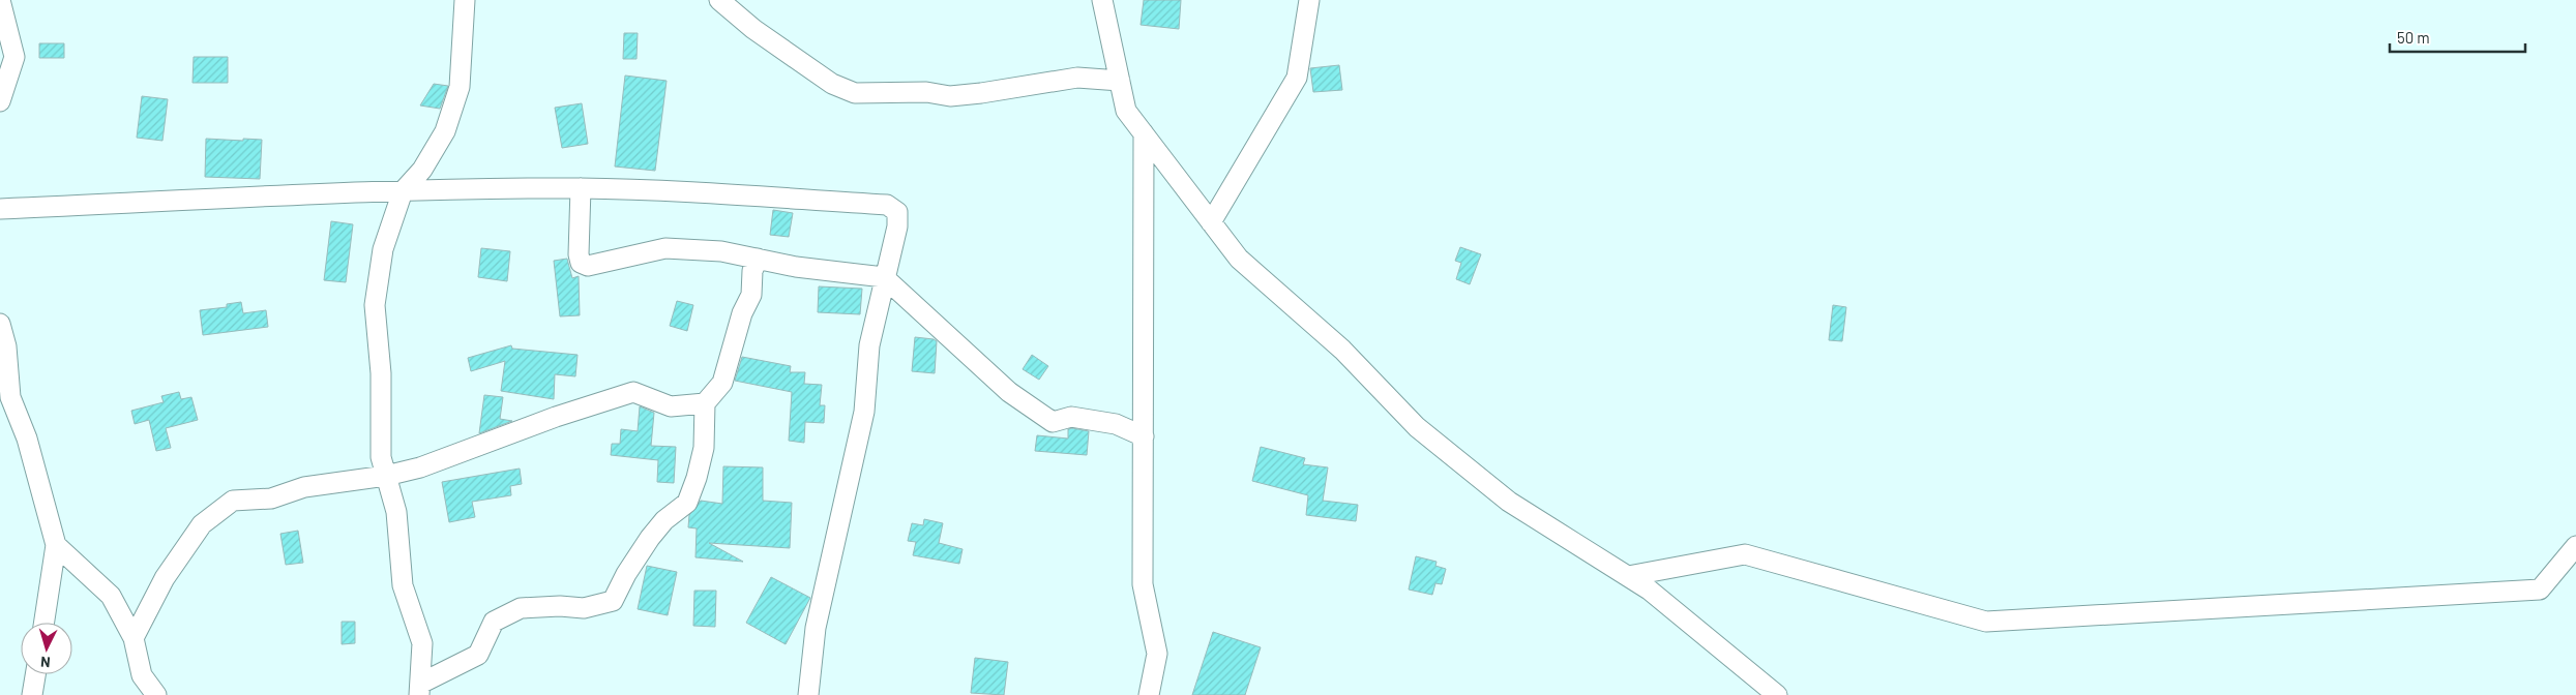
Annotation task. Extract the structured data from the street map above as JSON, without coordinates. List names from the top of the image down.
{
  "scale_bar": "50 m",
  "north": "bottom"
}
